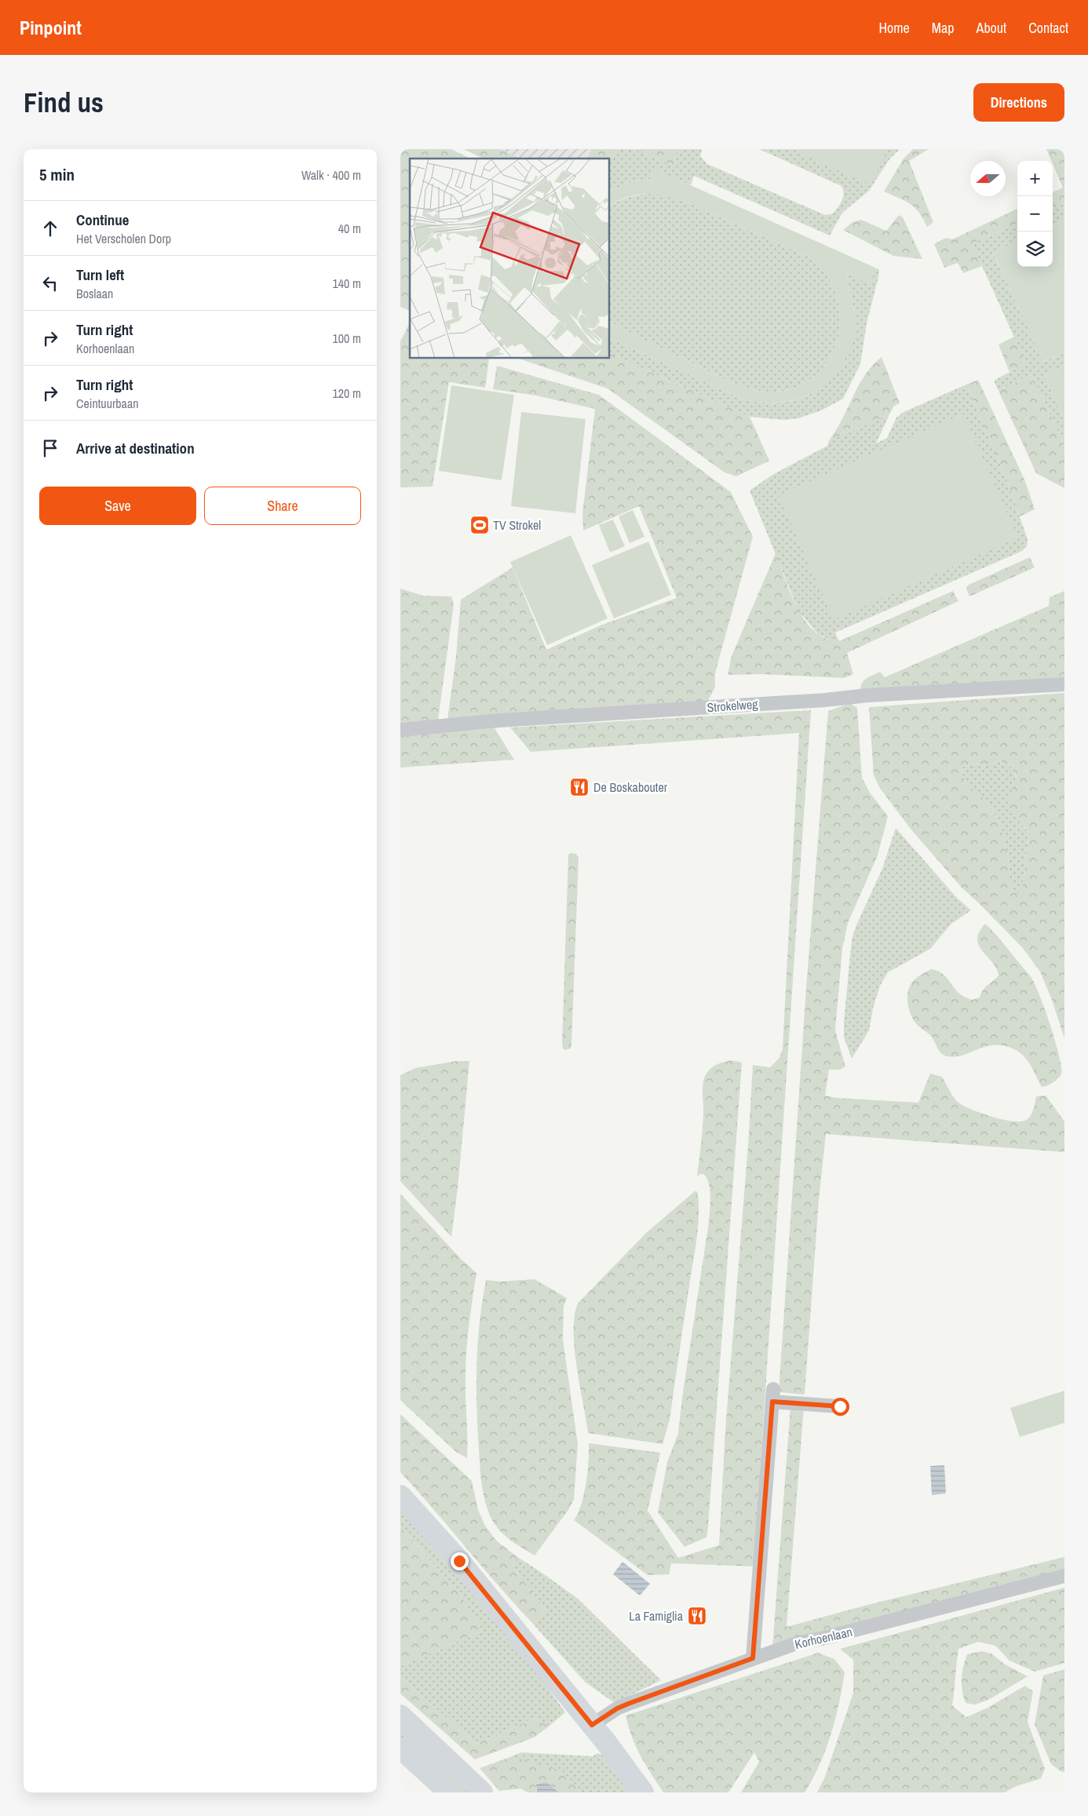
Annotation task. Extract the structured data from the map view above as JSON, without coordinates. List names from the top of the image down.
{
  "streets": {
    "street": ["Strokelweg", "Korhoenlaan"]
  },
  "places": {
    "sports": ["TV Strokel"],
    "restaurant": ["De Boskabouter", "La Famiglia"]
  },
  "north": "left",
  "page": {
    "header": "Pinpoint",
    "nav": [
      "Home",
      "Map",
      "About",
      "Contact"
    ],
    "buttons": [
      "Directions",
      ["Save", "Share"]
    ],
    "title": "Find us",
    "heading": ["5 min", "Walk · 400 m"],
    "map_buttons": ["+", "−"],
    "list": [
      ["Continue", "Het Verscholen Dorp", "40 m"],
      ["Turn left", "Boslaan", "140 m"],
      ["Turn right", "Korhoenlaan", "100 m"],
      ["Turn right", "Ceintuurbaan", "120 m"],
      "Arrive at destination"
    ]
  }
}
